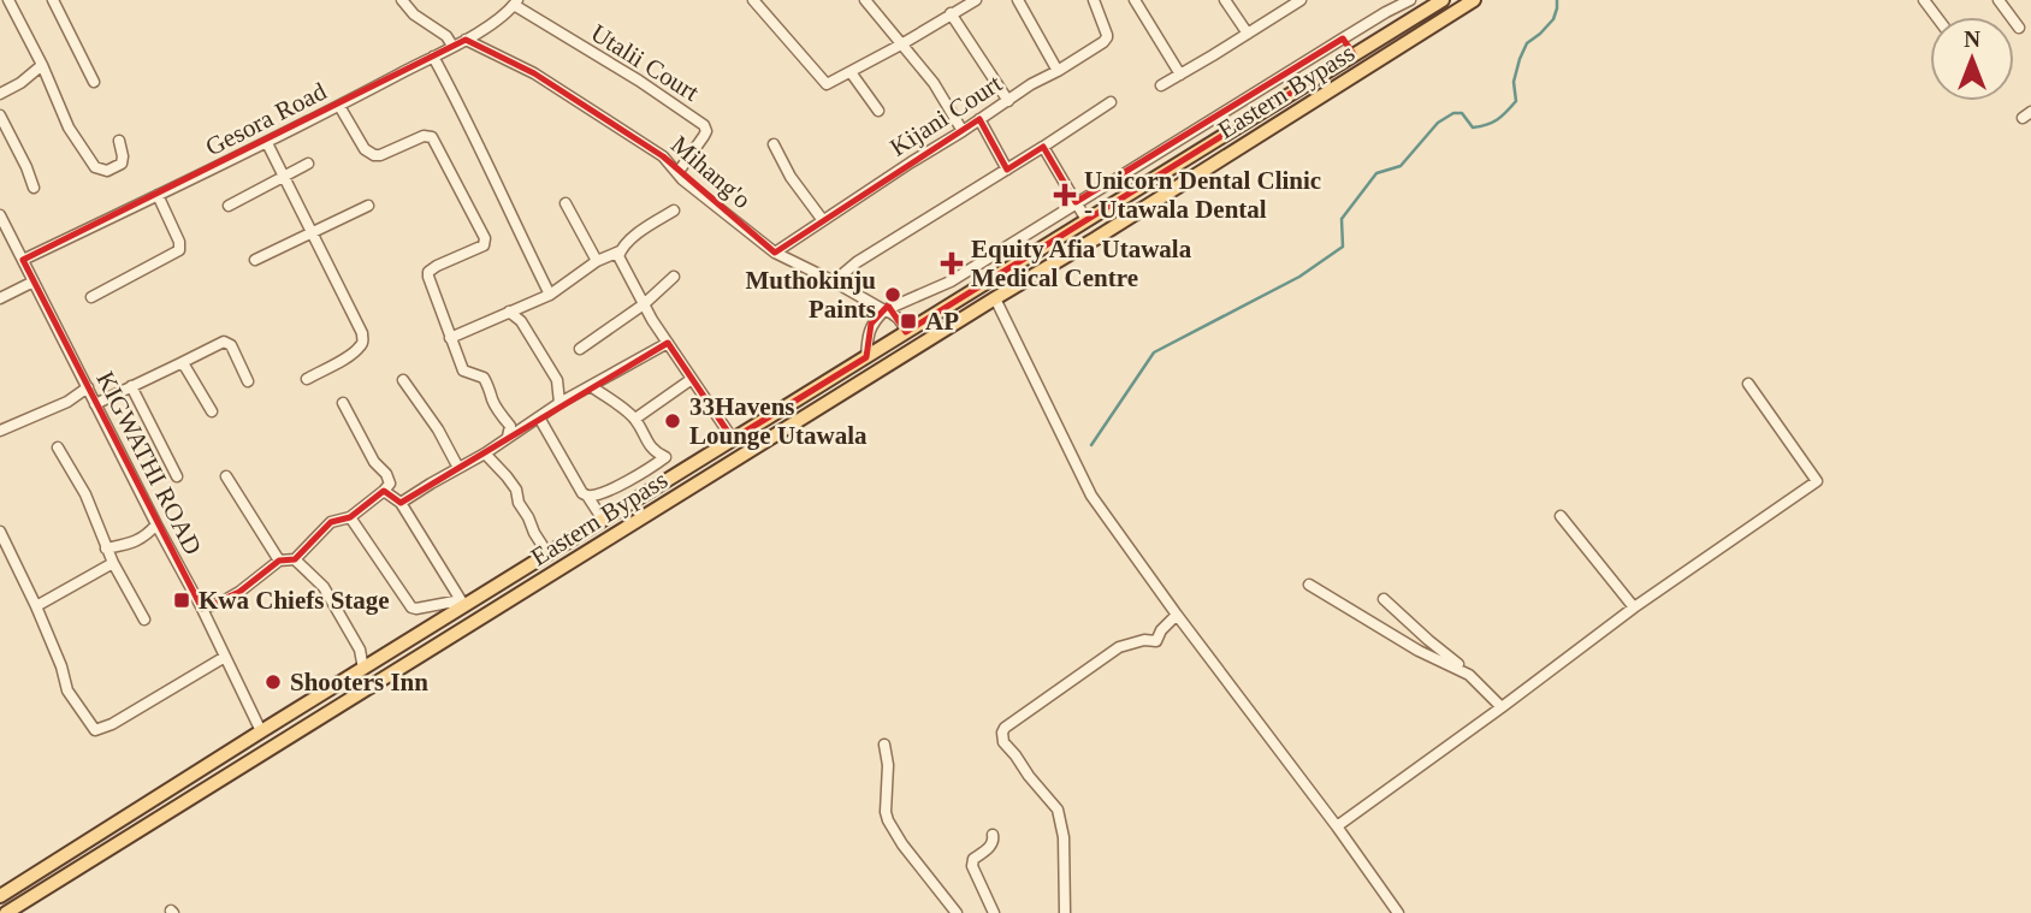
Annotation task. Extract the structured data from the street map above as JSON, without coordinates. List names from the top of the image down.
{
  "streets": {
    "main road": ["Eastern Bypass"],
    "street": [
      "Utalii Court",
      "Kijani Court",
      "Gesora Road",
      "Mihang'o",
      "KIGWATHI ROAD"
    ]
  },
  "crossings": [
    ["Utalii Court", "Gesora Road"],
    ["Utalii Court", "Mihang'o"],
    ["Eastern Bypass", "Mihang'o"],
    ["Eastern Bypass", "KIGWATHI ROAD"],
    ["Kijani Court", "Mihang'o"],
    ["Gesora Road", "Mihang'o"],
    ["Gesora Road", "KIGWATHI ROAD"]
  ],
  "places": {
    "health": ["Unicorn Dental Clinic - Utawala Dental", "Equity Afia Utawala Medical Centre"],
    "other": ["Muthokinju Paints", "33Havens Lounge Utawala", "Shooters Inn"],
    "transit": ["AP", "Kwa Chiefs Stage"]
  },
  "north": "top"
}
